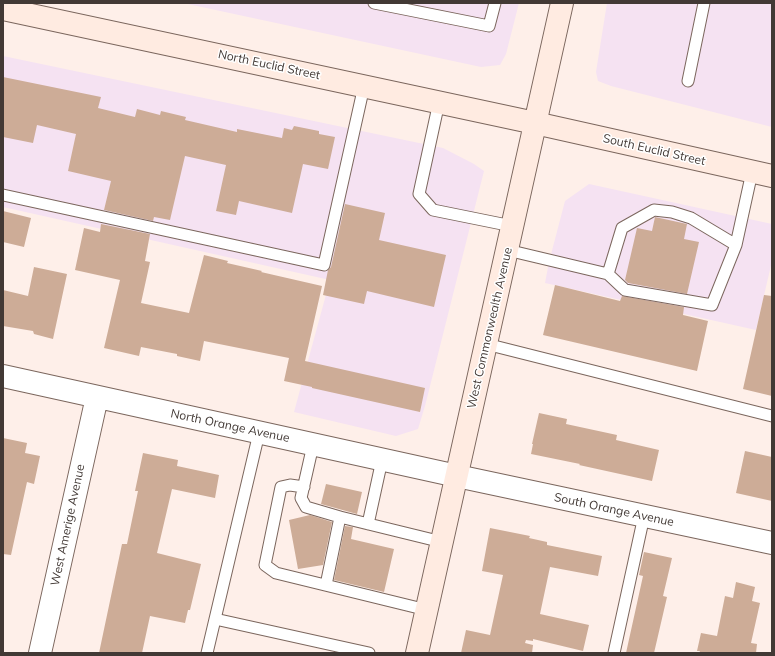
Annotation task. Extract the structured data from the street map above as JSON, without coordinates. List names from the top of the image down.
{
  "streets": {
    "main road": ["North Euclid Street", "South Euclid Street", "West Commonwealth Avenue"],
    "street": ["North Orange Avenue", "South Orange Avenue", "West Amerige Avenue"]
  },
  "crossings": [
    ["North Euclid Street", "South Euclid Street"],
    ["North Euclid Street", "West Commonwealth Avenue"],
    ["South Euclid Street", "West Commonwealth Avenue"],
    ["West Commonwealth Avenue", "North Orange Avenue"],
    ["West Commonwealth Avenue", "South Orange Avenue"],
    ["North Orange Avenue", "South Orange Avenue"],
    ["North Orange Avenue", "West Amerige Avenue"]
  ]
}
